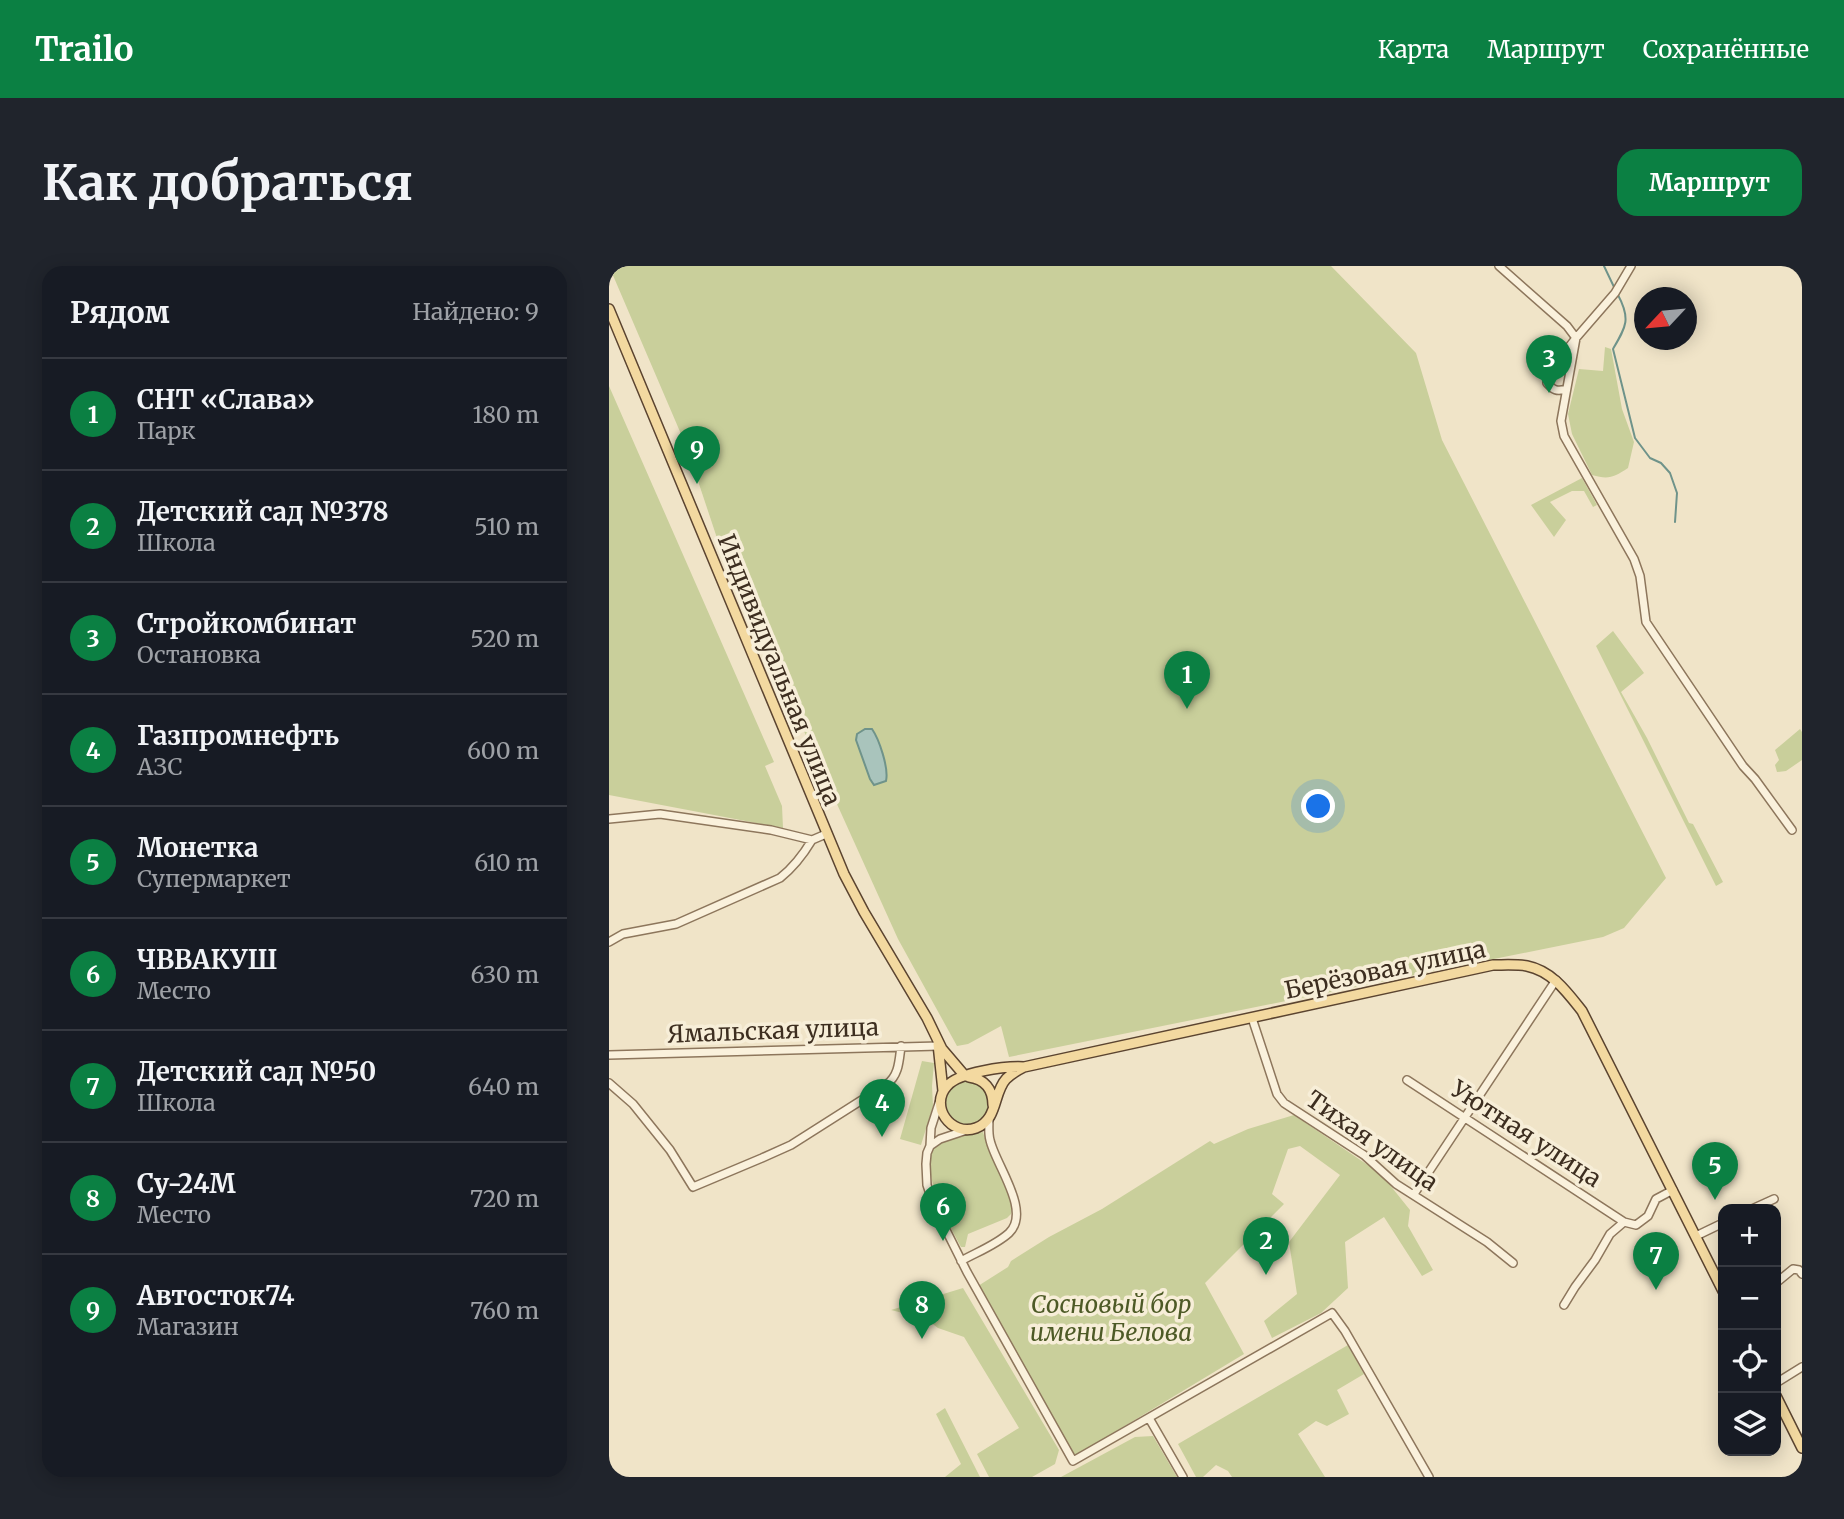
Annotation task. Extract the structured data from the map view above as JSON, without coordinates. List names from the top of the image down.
{
  "streets": {
    "main road": ["Индивидуальная улица", "Берёзовая улица"],
    "street": ["Ямальская улица", "Уютная улица", "Тихая улица"]
  },
  "crossings": [
    ["Индивидуальная улица", "Берёзовая улица"],
    ["Индивидуальная улица", "Ямальская улица"],
    ["Берёзовая улица", "Тихая улица"]
  ],
  "parks": ["Сосновый бор имени Белова"],
  "north": "bottom left",
  "page": {
    "header": "Trailo",
    "nav": ["Карта", "Маршрут", "Сохранённые"],
    "buttons": "Маршрут",
    "title": "Как добраться",
    "heading": ["Рядом", "Найдено: 9"],
    "pins": [
      "3",
      "9",
      "1",
      "4",
      "5",
      "6",
      "2",
      "7",
      "8"
    ],
    "list": [
      {
        "mark": "1",
        "name": "СНТ «Слава»",
        "note": "Парк",
        "value": "180 m"
      },
      {
        "mark": "2",
        "name": "Детский сад №378",
        "note": "Школа",
        "value": "510 m"
      },
      {
        "mark": "3",
        "name": "Стройкомбинат",
        "note": "Остановка",
        "value": "520 m"
      },
      {
        "mark": "4",
        "name": "Газпромнефть",
        "note": "АЗС",
        "value": "600 m"
      },
      {
        "mark": "5",
        "name": "Монетка",
        "note": "Супермаркет",
        "value": "610 m"
      },
      {
        "mark": "6",
        "name": "ЧВВАКУШ",
        "note": "Место",
        "value": "630 m"
      },
      {
        "mark": "7",
        "name": "Детский сад №50",
        "note": "Школа",
        "value": "640 m"
      },
      {
        "mark": "8",
        "name": "Су-24М",
        "note": "Место",
        "value": "720 m"
      },
      {
        "mark": "9",
        "name": "Автосток74",
        "note": "Магазин",
        "value": "760 m"
      }
    ],
    "map_buttons": ["+", "−"]
  }
}
